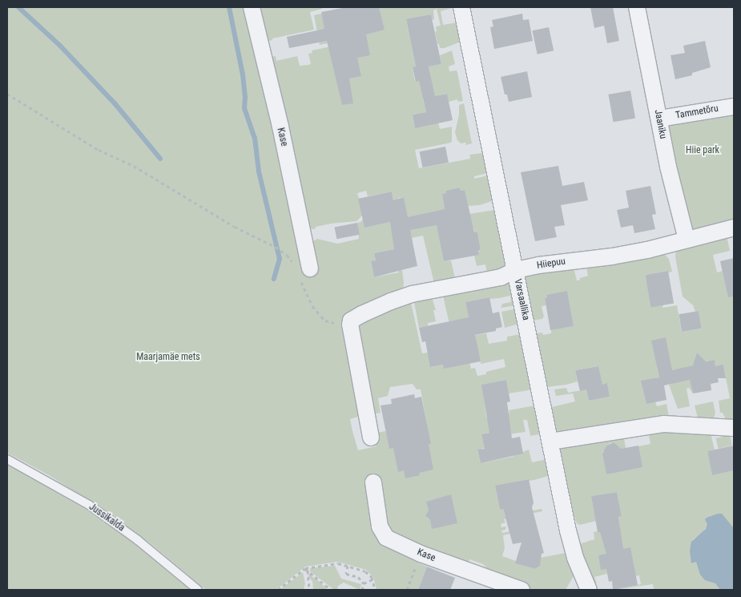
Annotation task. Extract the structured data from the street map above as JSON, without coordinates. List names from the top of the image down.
{
  "streets": {
    "street": [
      "Tammetõru",
      "Jaaniku",
      "Kase",
      "Hiiepuu",
      "Varsaallika"
    ],
    "lane": ["Jussikalda"]
  },
  "crossings": [
    ["Tammetõru", "Jaaniku"],
    ["Jaaniku", "Hiiepuu"],
    ["Hiiepuu", "Varsaallika"]
  ],
  "parks": ["Hiie park", "Maarjamäe mets"]
}
